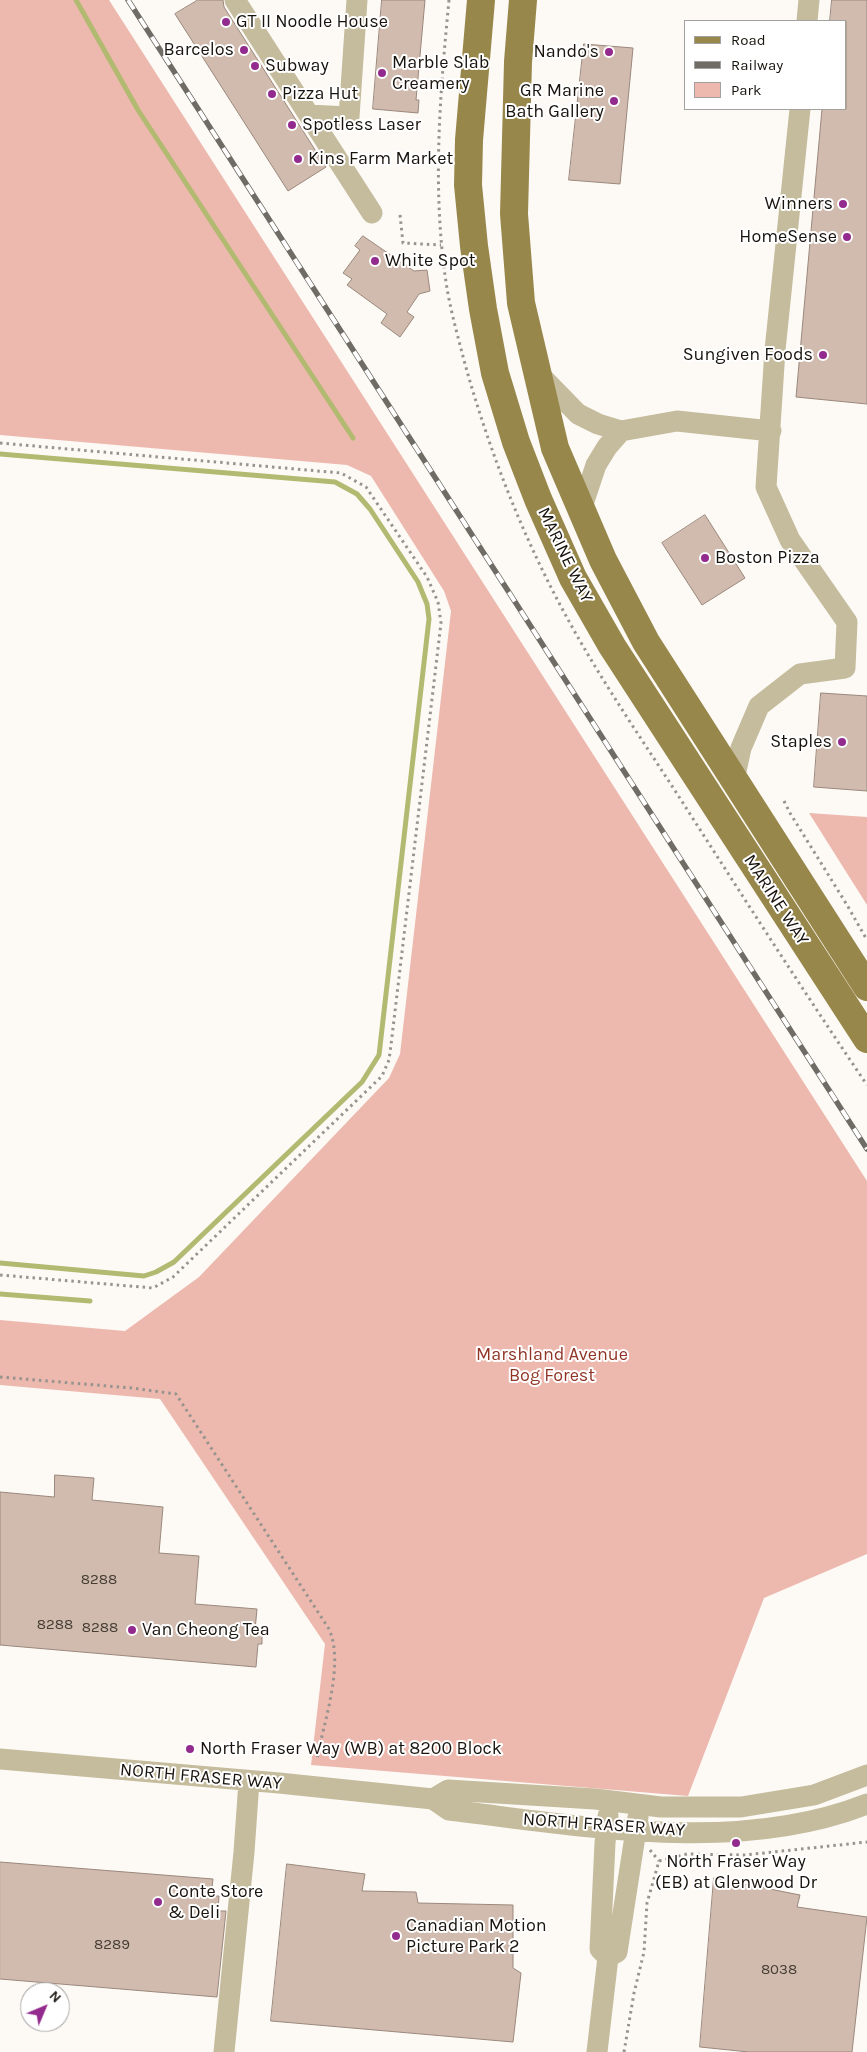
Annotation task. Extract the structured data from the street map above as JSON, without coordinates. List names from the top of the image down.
{
  "streets": {
    "main road": ["MARINE WAY"],
    "street": ["NORTH FRASER WAY"]
  },
  "parks": ["Marshland Avenue Bog Forest"],
  "places": [
    "GT II Noodle House",
    "Barcelos",
    "Nando's",
    "Subway",
    "Marble Slab Creamery",
    "Pizza Hut",
    "GR Marine Bath Gallery",
    "Spotless Laser",
    "Kins Farm Market",
    "Winners",
    "HomeSense",
    "White Spot",
    "Sungiven Foods",
    "Boston Pizza",
    "Staples",
    "Van Cheong Tea",
    "North Fraser Way (WB) at 8200 Block",
    "North Fraser Way (EB) at Glenwood Dr",
    "Conte Store & Deli",
    "Canadian Motion Picture Park 2"
  ],
  "house_numbers": [
    "8288",
    "8288",
    "8288",
    "8289",
    "8038"
  ],
  "legend": ["Road", "Railway", "Park"],
  "north": "top right"
}
